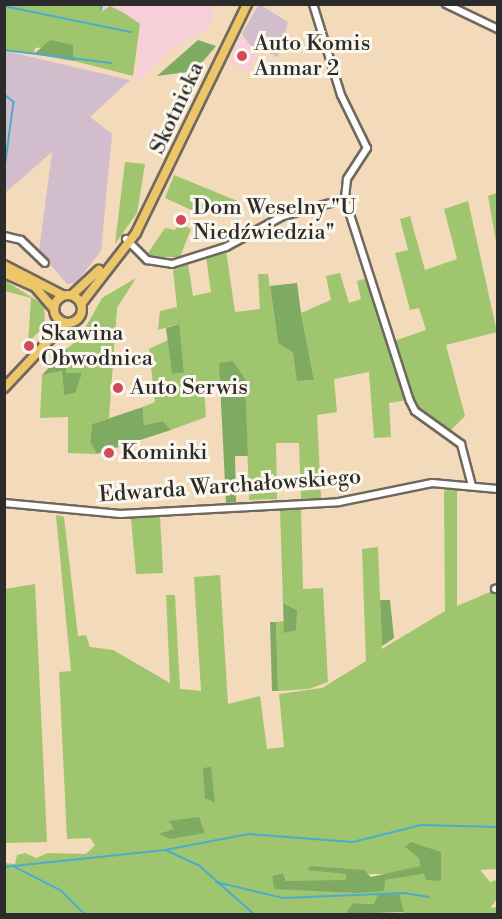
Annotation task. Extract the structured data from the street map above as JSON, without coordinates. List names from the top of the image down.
{
  "streets": {
    "main road": ["Skotnicka"],
    "street": ["Edwarda Warchałowskiego"]
  },
  "places": [
    "Auto Komis Anmar 2",
    "Dom Weselny \"U Niedźwiedzia\"",
    "Skawina Obwodnica",
    "Auto Serwis",
    "Kominki"
  ]
}
